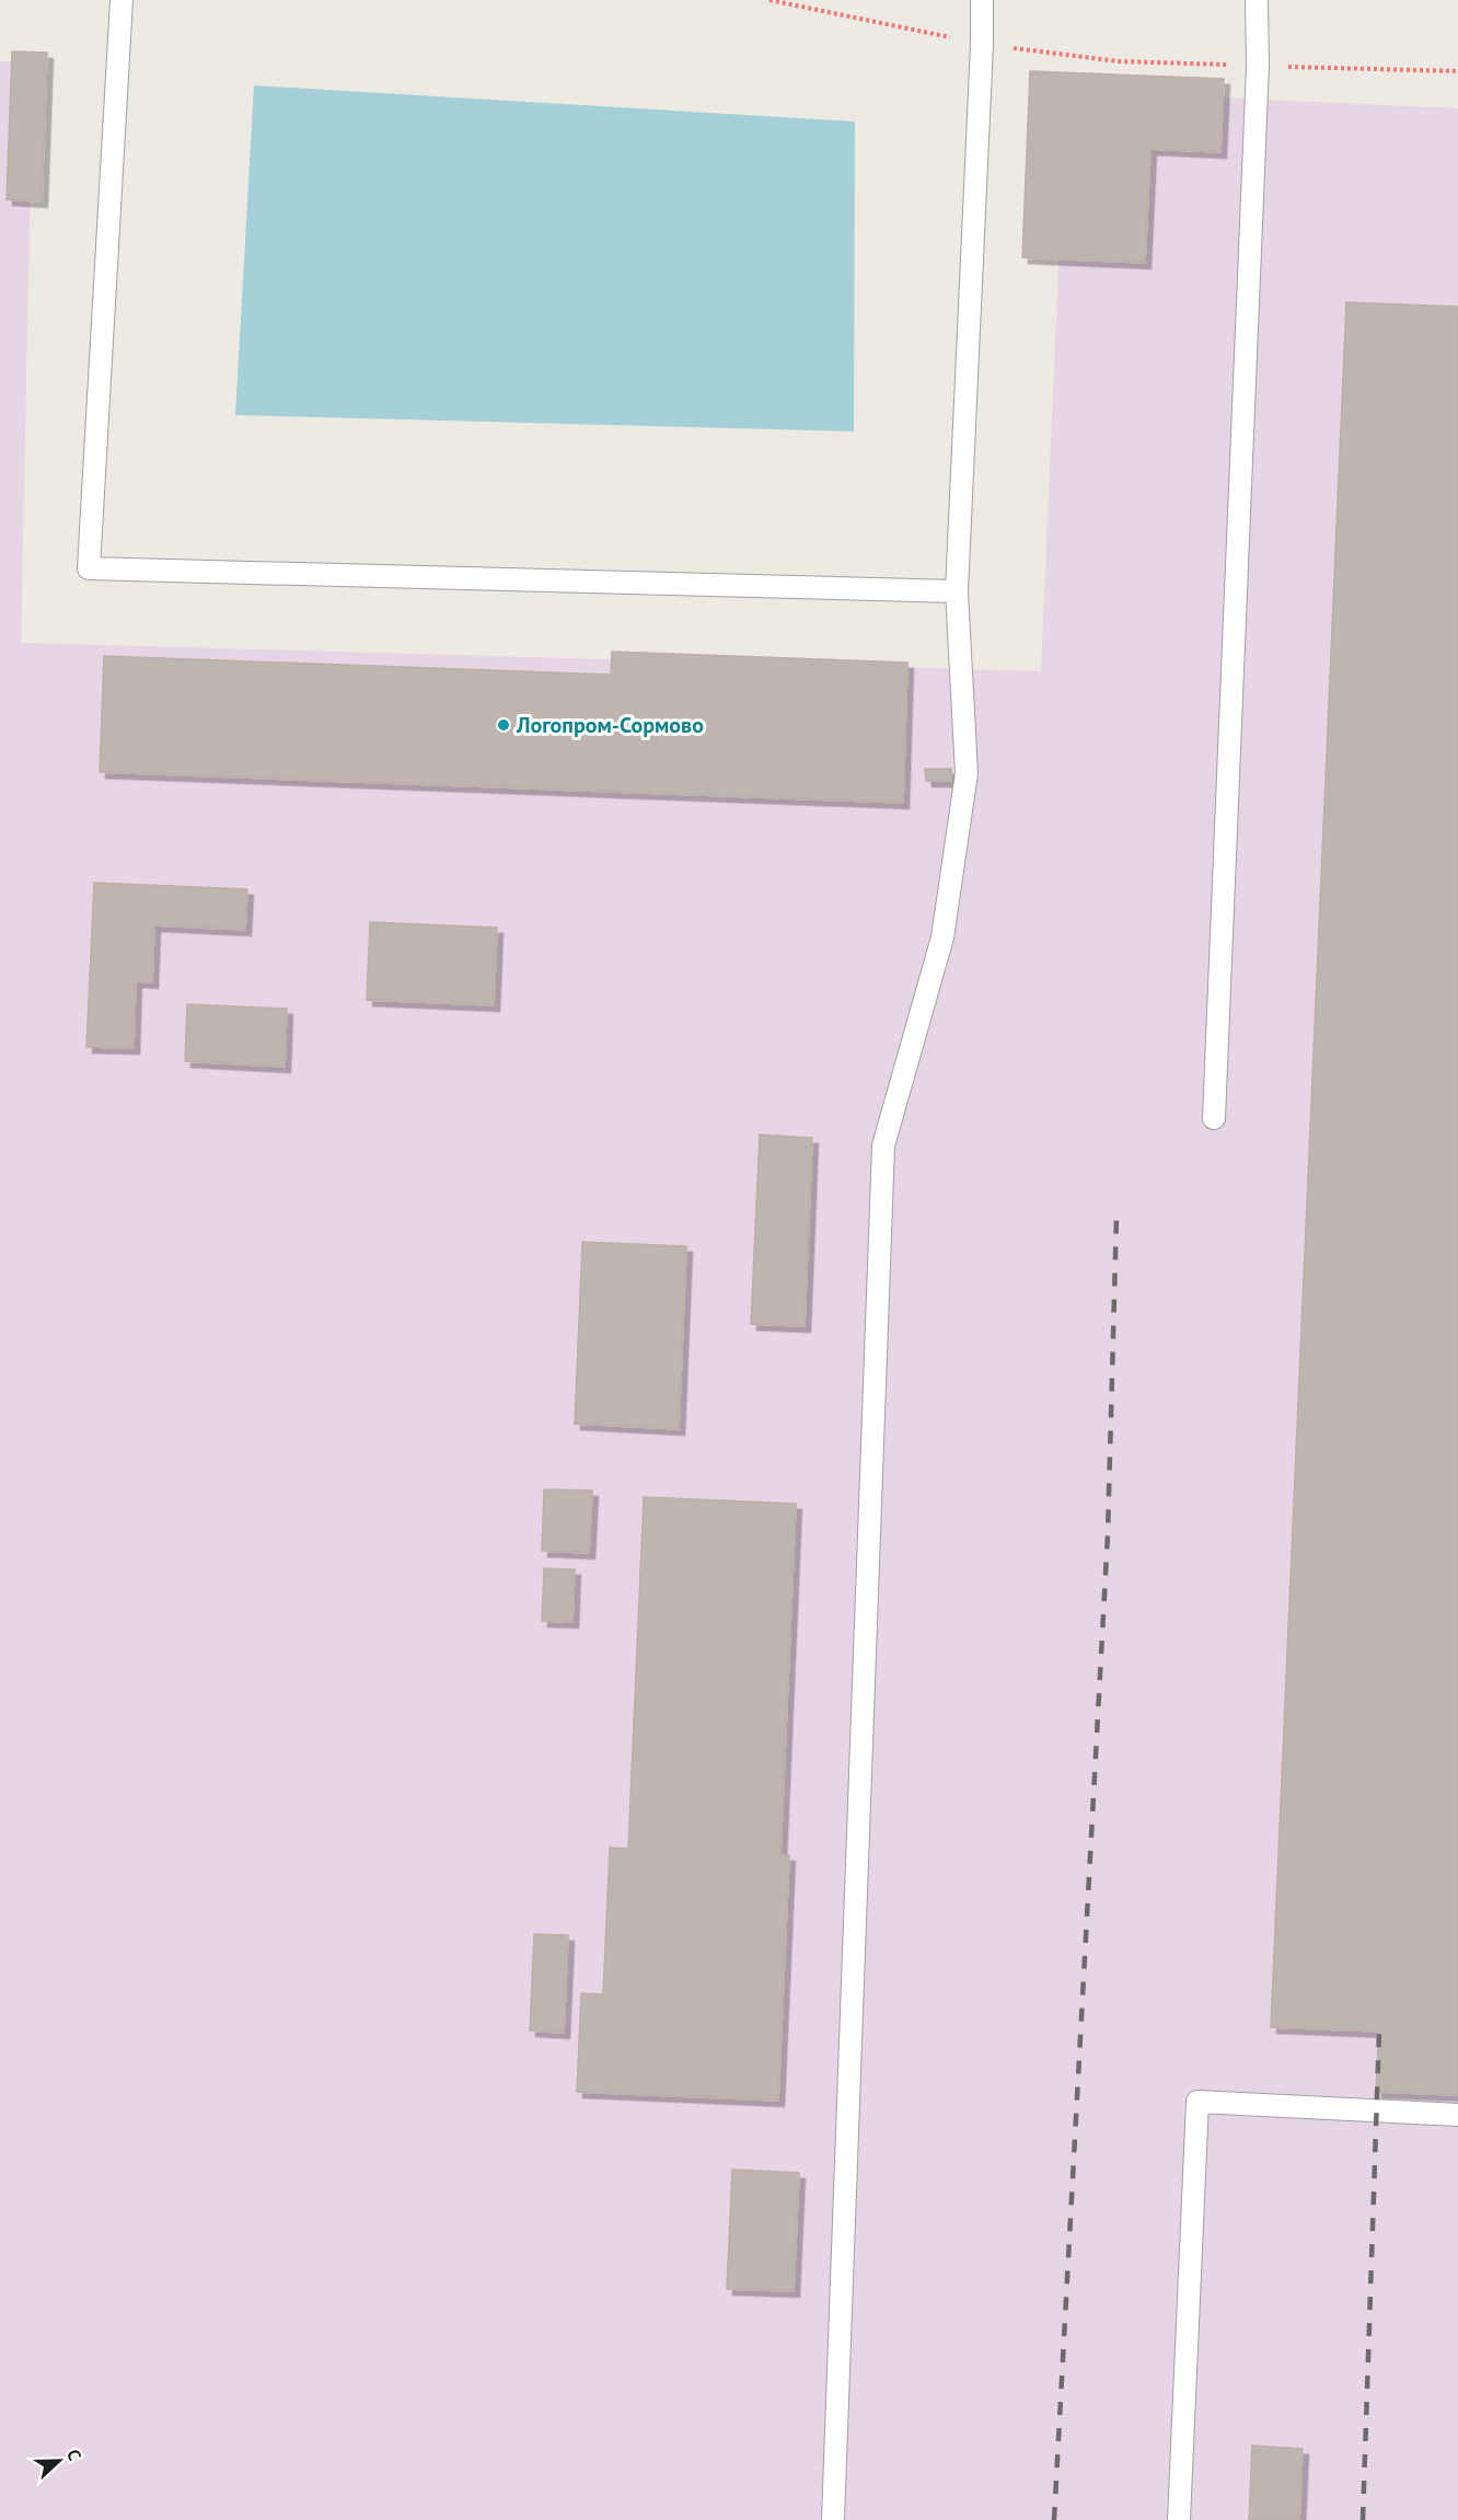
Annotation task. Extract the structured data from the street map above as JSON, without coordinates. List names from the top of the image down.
{
  "places": ["Логопром-Сормово"],
  "north": "right"
}
